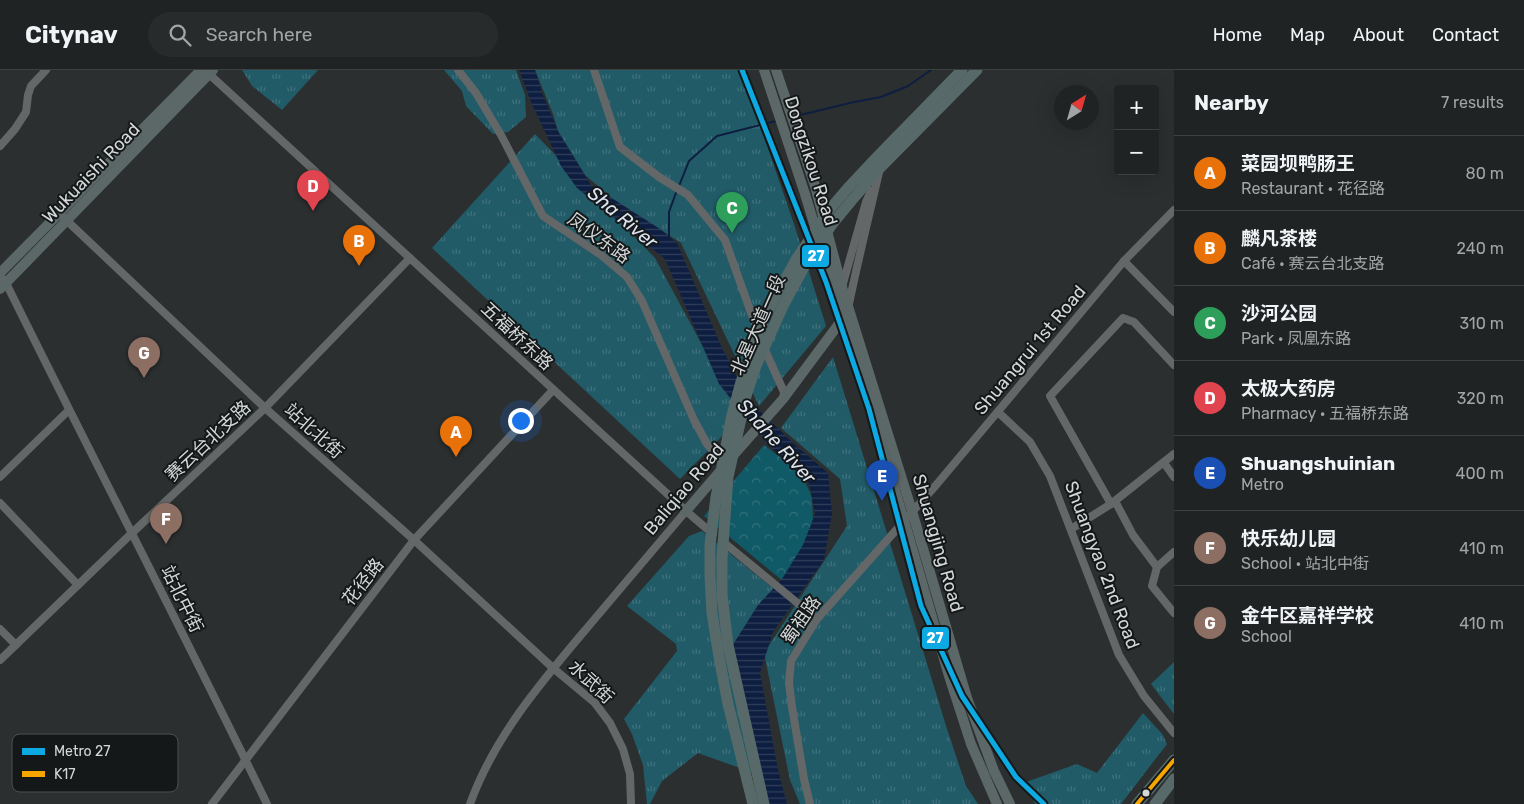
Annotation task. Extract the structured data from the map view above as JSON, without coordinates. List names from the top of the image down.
{
  "streets": {
    "highway": ["北星大道一段"],
    "main road": [
      "Dongzikou Road",
      "Wukuaishi Road",
      "Baliqiao Road",
      "Shuangjing Road"
    ],
    "street": [
      "凤仪东路",
      "五福桥东路",
      "Shuangrui 1st Road",
      "站北北街",
      "赛云台北支路",
      "Shuangyao 2nd Road",
      "花径路",
      "站北中街",
      "蜀祖路",
      "水武街"
    ]
  },
  "crossings": [
    ["Dongzikou Road", "Baliqiao Road"],
    ["Dongzikou Road", "Shuangjing Road"],
    ["Wukuaishi Road", "五福桥东路"],
    ["Wukuaishi Road", "站北北街"],
    ["Wukuaishi Road", "站北中街"],
    ["凤仪东路", "Baliqiao Road"],
    ["北星大道一段", "Baliqiao Road"],
    ["五福桥东路", "赛云台北支路"],
    ["五福桥东路", "Baliqiao Road"],
    ["五福桥东路", "花径路"],
    ["五福桥东路", "蜀祖路"],
    ["Shuangrui 1st Road", "Shuangjing Road"],
    ["Shuangrui 1st Road", "Shuangyao 2nd Road"],
    ["Shuangrui 1st Road", "蜀祖路"],
    ["站北北街", "赛云台北支路"],
    ["站北北街", "Baliqiao Road"],
    ["站北北街", "花径路"],
    ["站北北街", "水武街"],
    ["赛云台北支路", "站北中街"],
    ["Baliqiao Road", "Shuangjing Road"],
    ["Baliqiao Road", "水武街"],
    ["Shuangjing Road", "蜀祖路"],
    ["花径路", "站北中街"]
  ],
  "water": ["Sha River", "Shahe River"],
  "lines": ["metro line 27", "transit line K17"],
  "legend": ["Metro 27", "K17"],
  "north": "top right",
  "page": {
    "header": "Citynav",
    "search": "Search here",
    "nav": [
      "Home",
      "Map",
      "About",
      "Contact"
    ],
    "heading": ["Nearby", "7 results"],
    "map_buttons": ["+", "−"],
    "list": [
      {
        "mark": "A",
        "name": "菜园坝鸭肠王",
        "note": "Restaurant · 花径路",
        "value": "80 m"
      },
      {
        "mark": "B",
        "name": "麟凡茶楼",
        "note": "Café · 赛云台北支路",
        "value": "240 m"
      },
      {
        "mark": "C",
        "name": "沙河公园",
        "note": "Park · 凤凰东路",
        "value": "310 m"
      },
      {
        "mark": "D",
        "name": "太极大药房",
        "note": "Pharmacy · 五福桥东路",
        "value": "320 m"
      },
      {
        "mark": "E",
        "name": "Shuangshuinian",
        "note": "Metro",
        "value": "400 m"
      },
      {
        "mark": "F",
        "name": "快乐幼儿园",
        "note": "School · 站北中街",
        "value": "410 m"
      },
      {
        "mark": "G",
        "name": "金牛区嘉祥学校",
        "note": "School",
        "value": "410 m"
      }
    ],
    "pins": [
      "D",
      "C",
      "B",
      "G",
      "A",
      "E",
      "F"
    ]
  }
}
